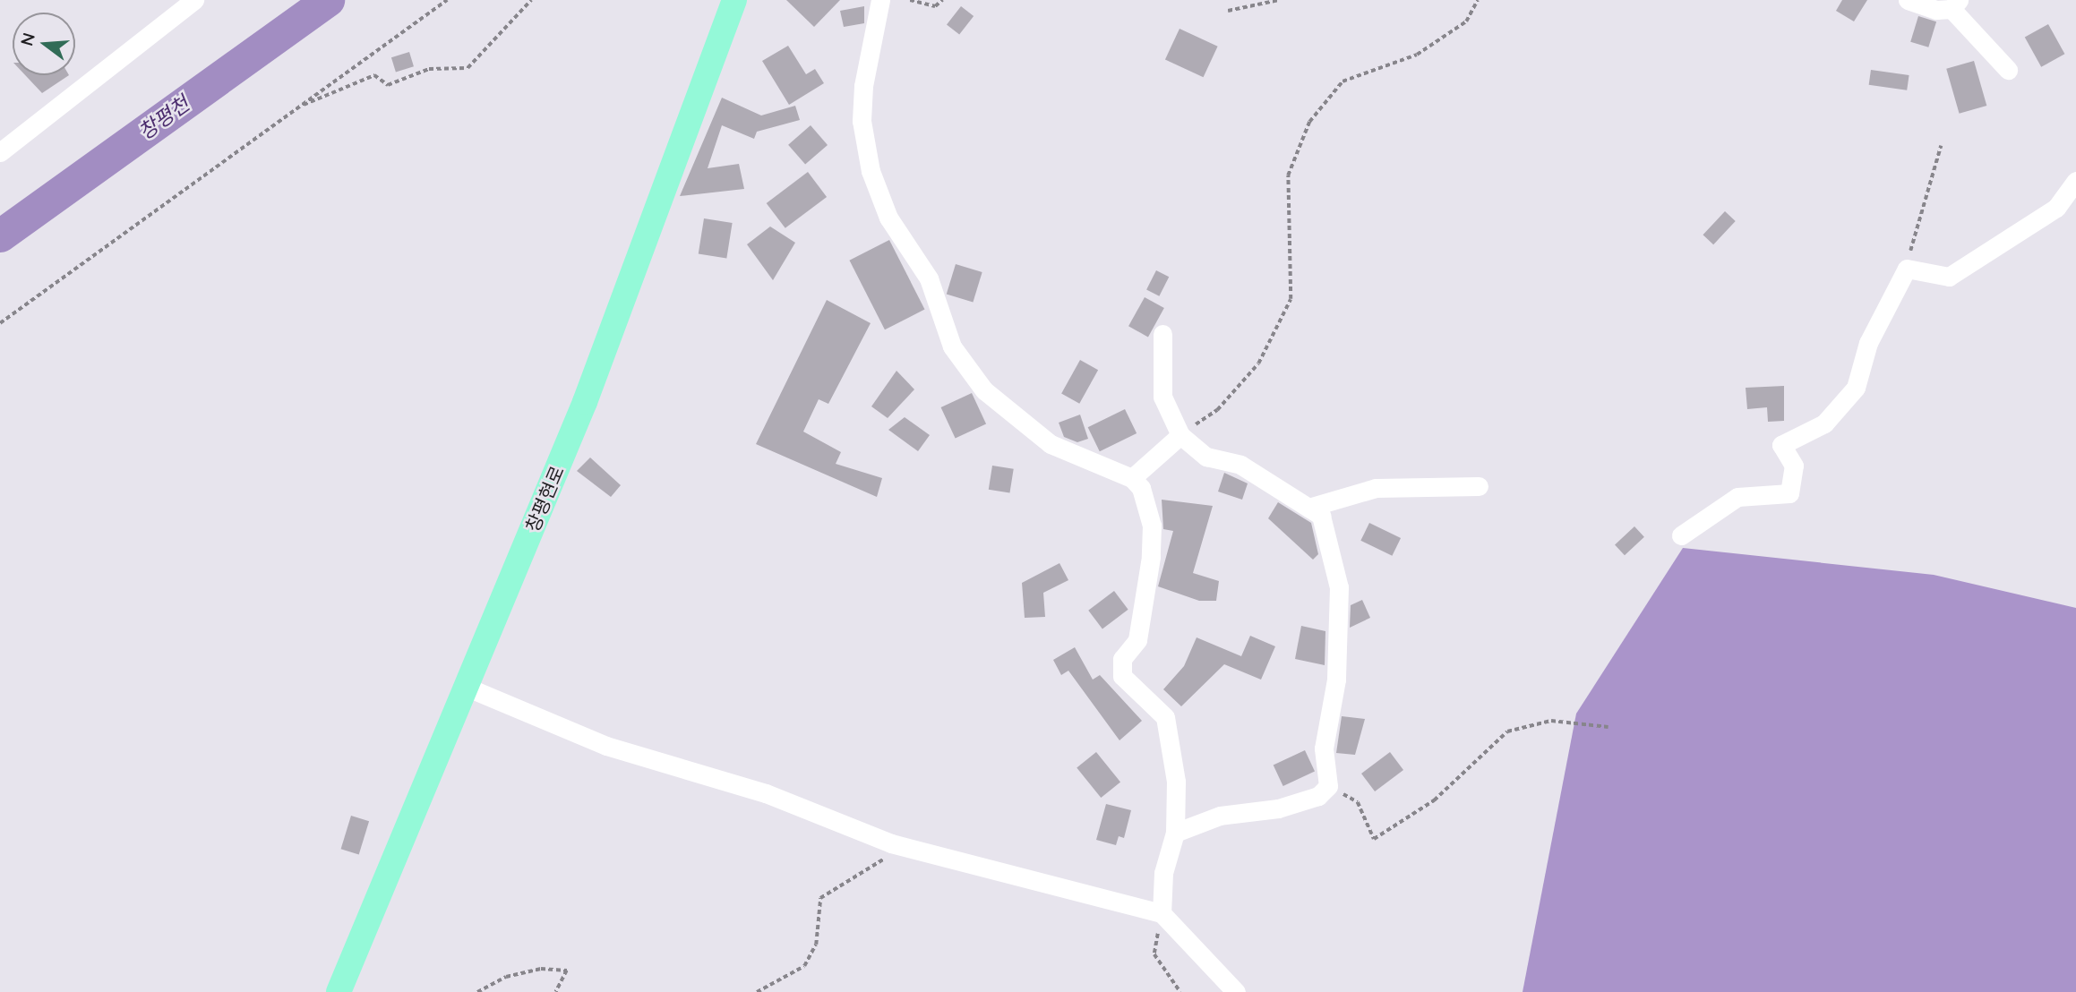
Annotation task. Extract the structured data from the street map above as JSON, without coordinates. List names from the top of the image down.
{
  "streets": {
    "main road": ["창평현로"]
  },
  "water": ["창평천"],
  "north": "left"
}
